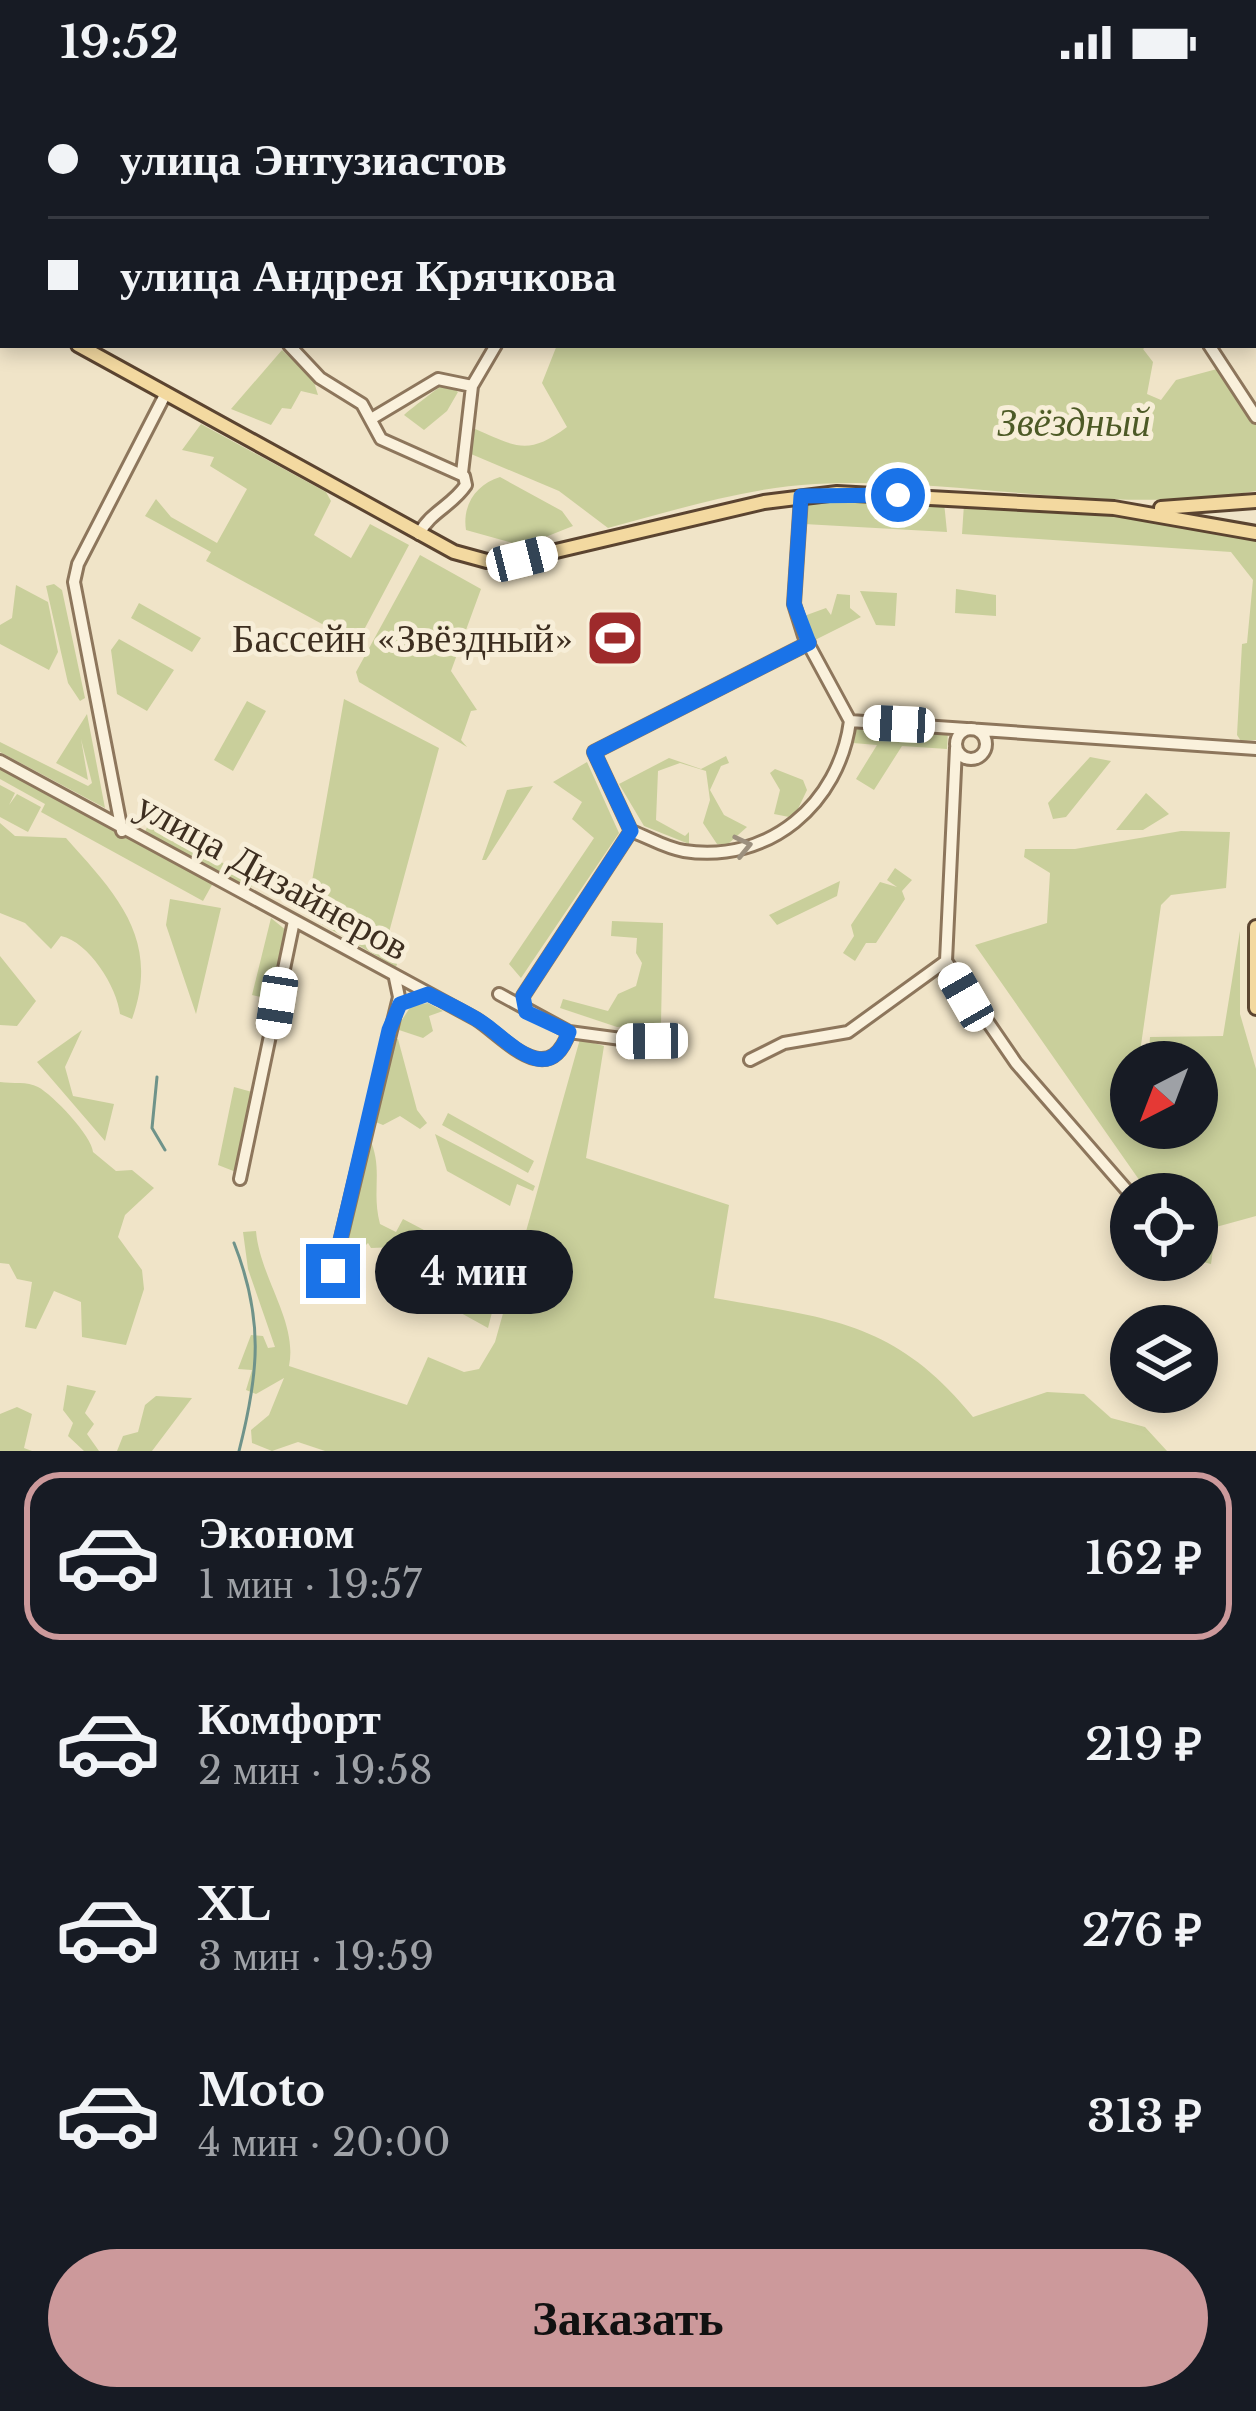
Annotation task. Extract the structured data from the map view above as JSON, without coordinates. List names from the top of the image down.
{
  "streets": {
    "street": ["улица Дизайнеров"]
  },
  "parks": ["Звёздный"],
  "places": {
    "sports": ["Бассейн «Звёздный»"]
  },
  "north": "bottom left",
  "page": {
    "status": "19:52",
    "banner": ["улица Энтузиастов", "улица Андрея Крячкова"],
    "bubble": "4 мин",
    "list": [
      {
        "name": "Эконом",
        "note": "1 мин · 19:57",
        "value": "162 ₽"
      },
      {
        "name": "Комфорт",
        "note": "2 мин · 19:58",
        "value": "219 ₽"
      },
      {
        "name": "XL",
        "note": "3 мин · 19:59",
        "value": "276 ₽"
      },
      {
        "name": "Moto",
        "note": "4 мин · 20:00",
        "value": "313 ₽"
      }
    ],
    "buttons": "Заказать"
  }
}
